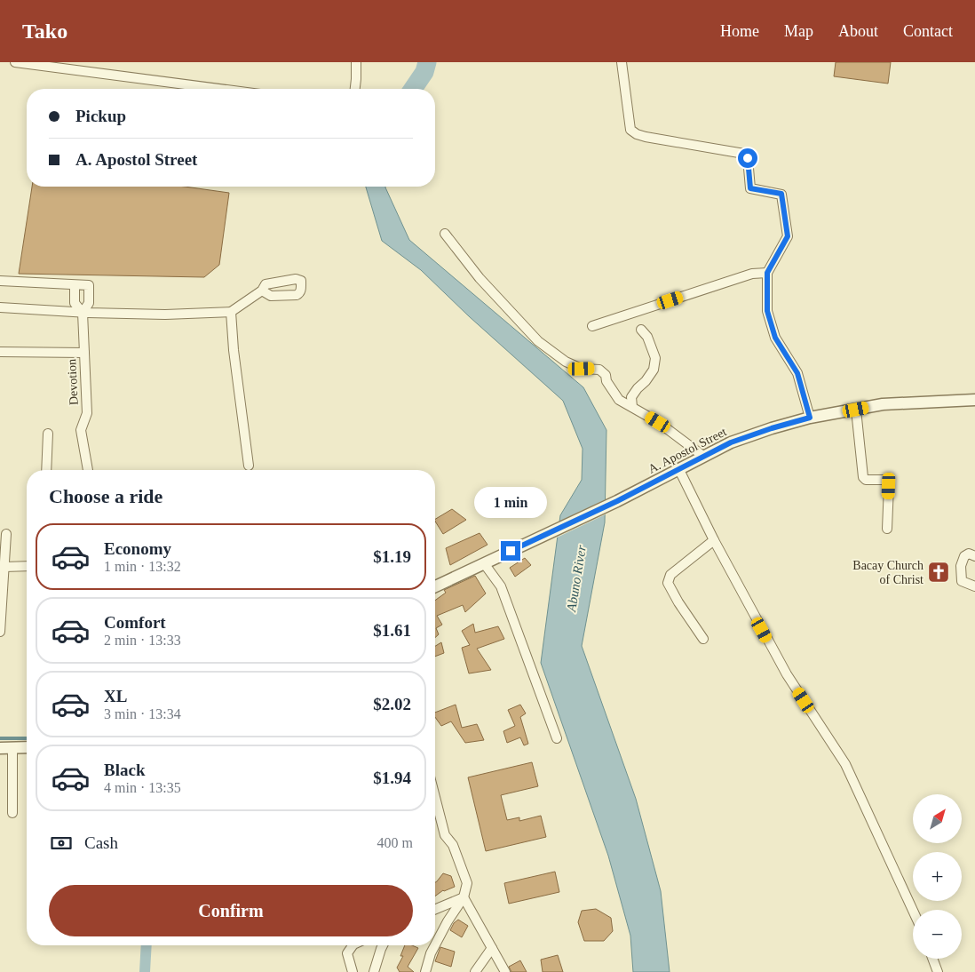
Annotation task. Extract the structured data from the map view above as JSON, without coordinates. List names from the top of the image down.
{
  "streets": {
    "street": ["Devotion", "A. Apostol Street"]
  },
  "water": ["Abuno River"],
  "places": {
    "church": ["Bacay Church of Christ"]
  },
  "north": "top right",
  "page": {
    "header": "Tako",
    "nav": [
      "Home",
      "Map",
      "About",
      "Contact"
    ],
    "banner": ["Pickup", "A. Apostol Street"],
    "heading": "Choose a ride",
    "bubble": "1 min",
    "list": [
      {
        "name": "Economy",
        "note": "1 min · 13:32",
        "value": "$1.19"
      },
      {
        "name": "Comfort",
        "note": "2 min · 13:33",
        "value": "$1.61"
      },
      {
        "name": "XL",
        "note": "3 min · 13:34",
        "value": "$2.02"
      },
      {
        "name": "Black",
        "note": "4 min · 13:35",
        "value": "$1.94"
      }
    ],
    "map_buttons": ["+", "−"],
    "pay": ["Cash", "400 m"],
    "buttons": "Confirm"
  }
}
